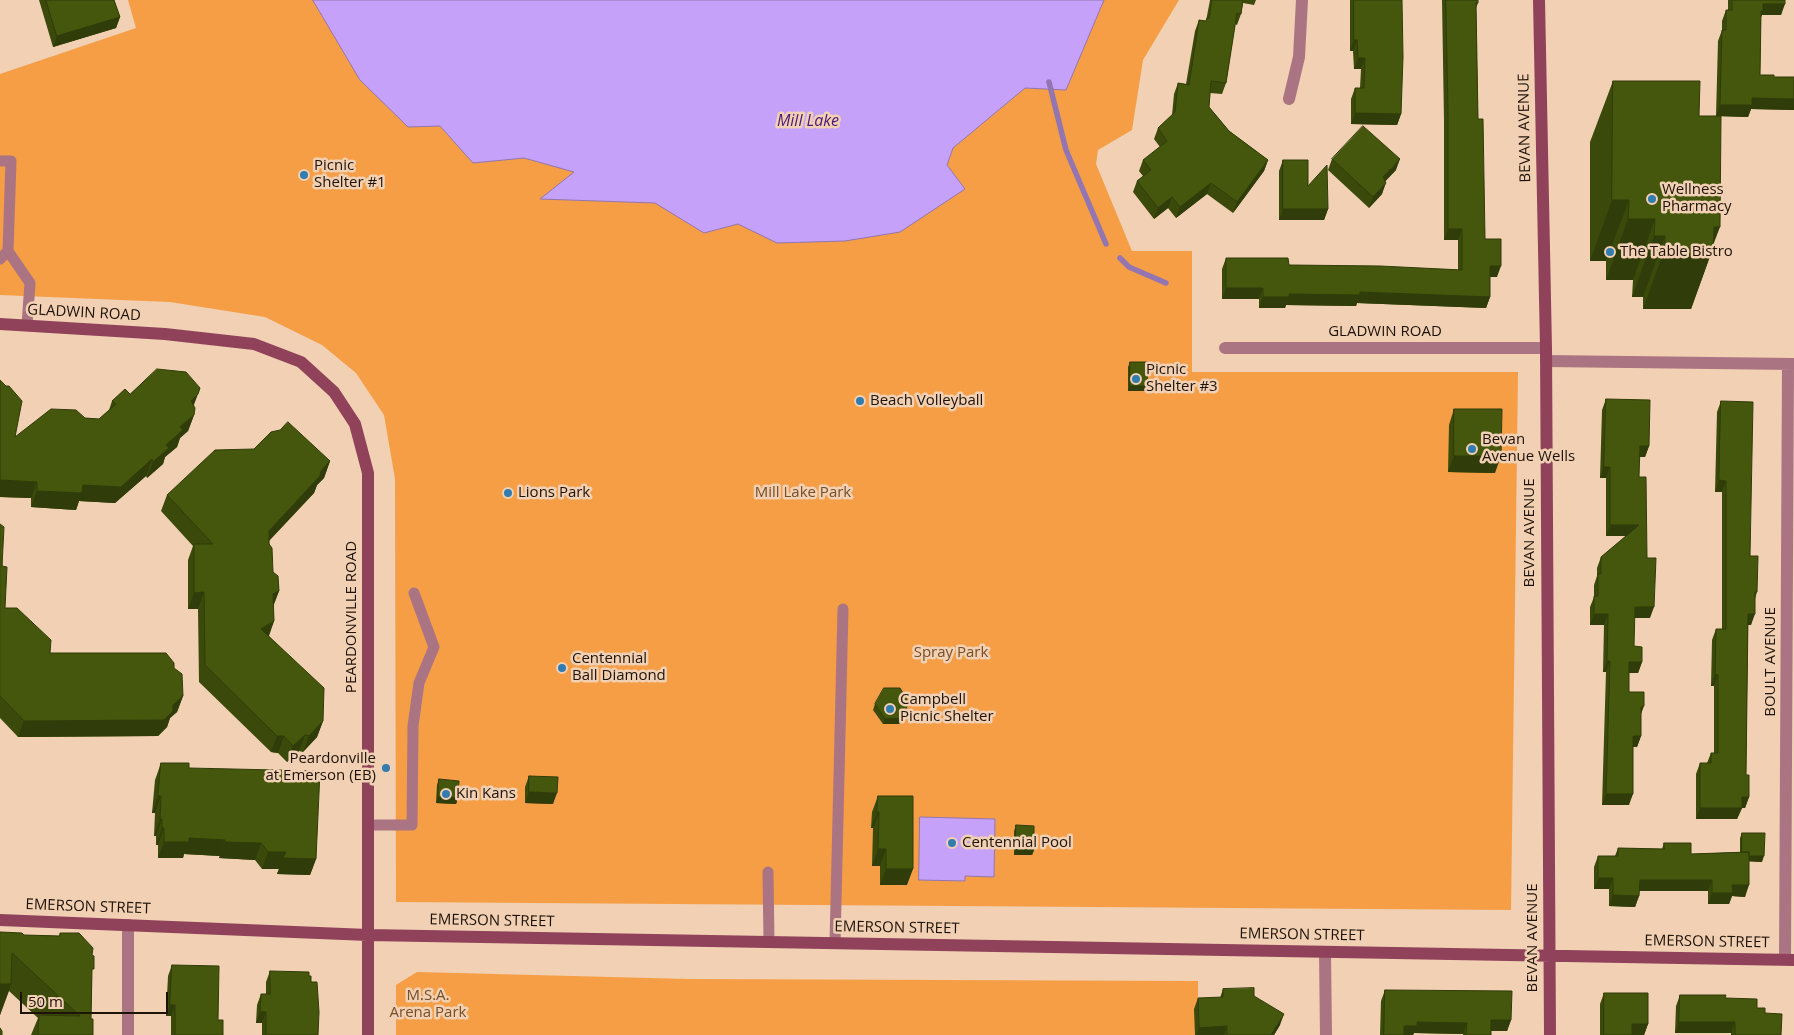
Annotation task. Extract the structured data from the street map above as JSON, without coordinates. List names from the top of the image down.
{
  "streets": {
    "main road": [
      "BEVAN AVENUE",
      "GLADWIN ROAD",
      "PEARDONVILLE ROAD",
      "EMERSON STREET"
    ],
    "street": ["BOULT AVENUE"]
  },
  "crossings": [
    ["BEVAN AVENUE", "GLADWIN ROAD"],
    ["BEVAN AVENUE", "EMERSON STREET"],
    ["GLADWIN ROAD", "PEARDONVILLE ROAD"],
    ["PEARDONVILLE ROAD", "EMERSON STREET"],
    ["BOULT AVENUE", "EMERSON STREET"]
  ],
  "water": ["Mill Lake"],
  "parks": ["Mill Lake Park", "Spray Park", "M.S.A. Arena Park"],
  "places": [
    "Picnic Shelter #1",
    "Wellness Pharmacy",
    "The Table Bistro",
    "Picnic Shelter #3",
    "Beach Volleyball",
    "Bevan Avenue Wells",
    "Lions Park",
    "Centennial Ball Diamond",
    "Campbell Picnic Shelter",
    "Peardonville at Emerson (EB)",
    "Kin Kans",
    "Centennial Pool"
  ],
  "scale_bar": "50 m"
}
